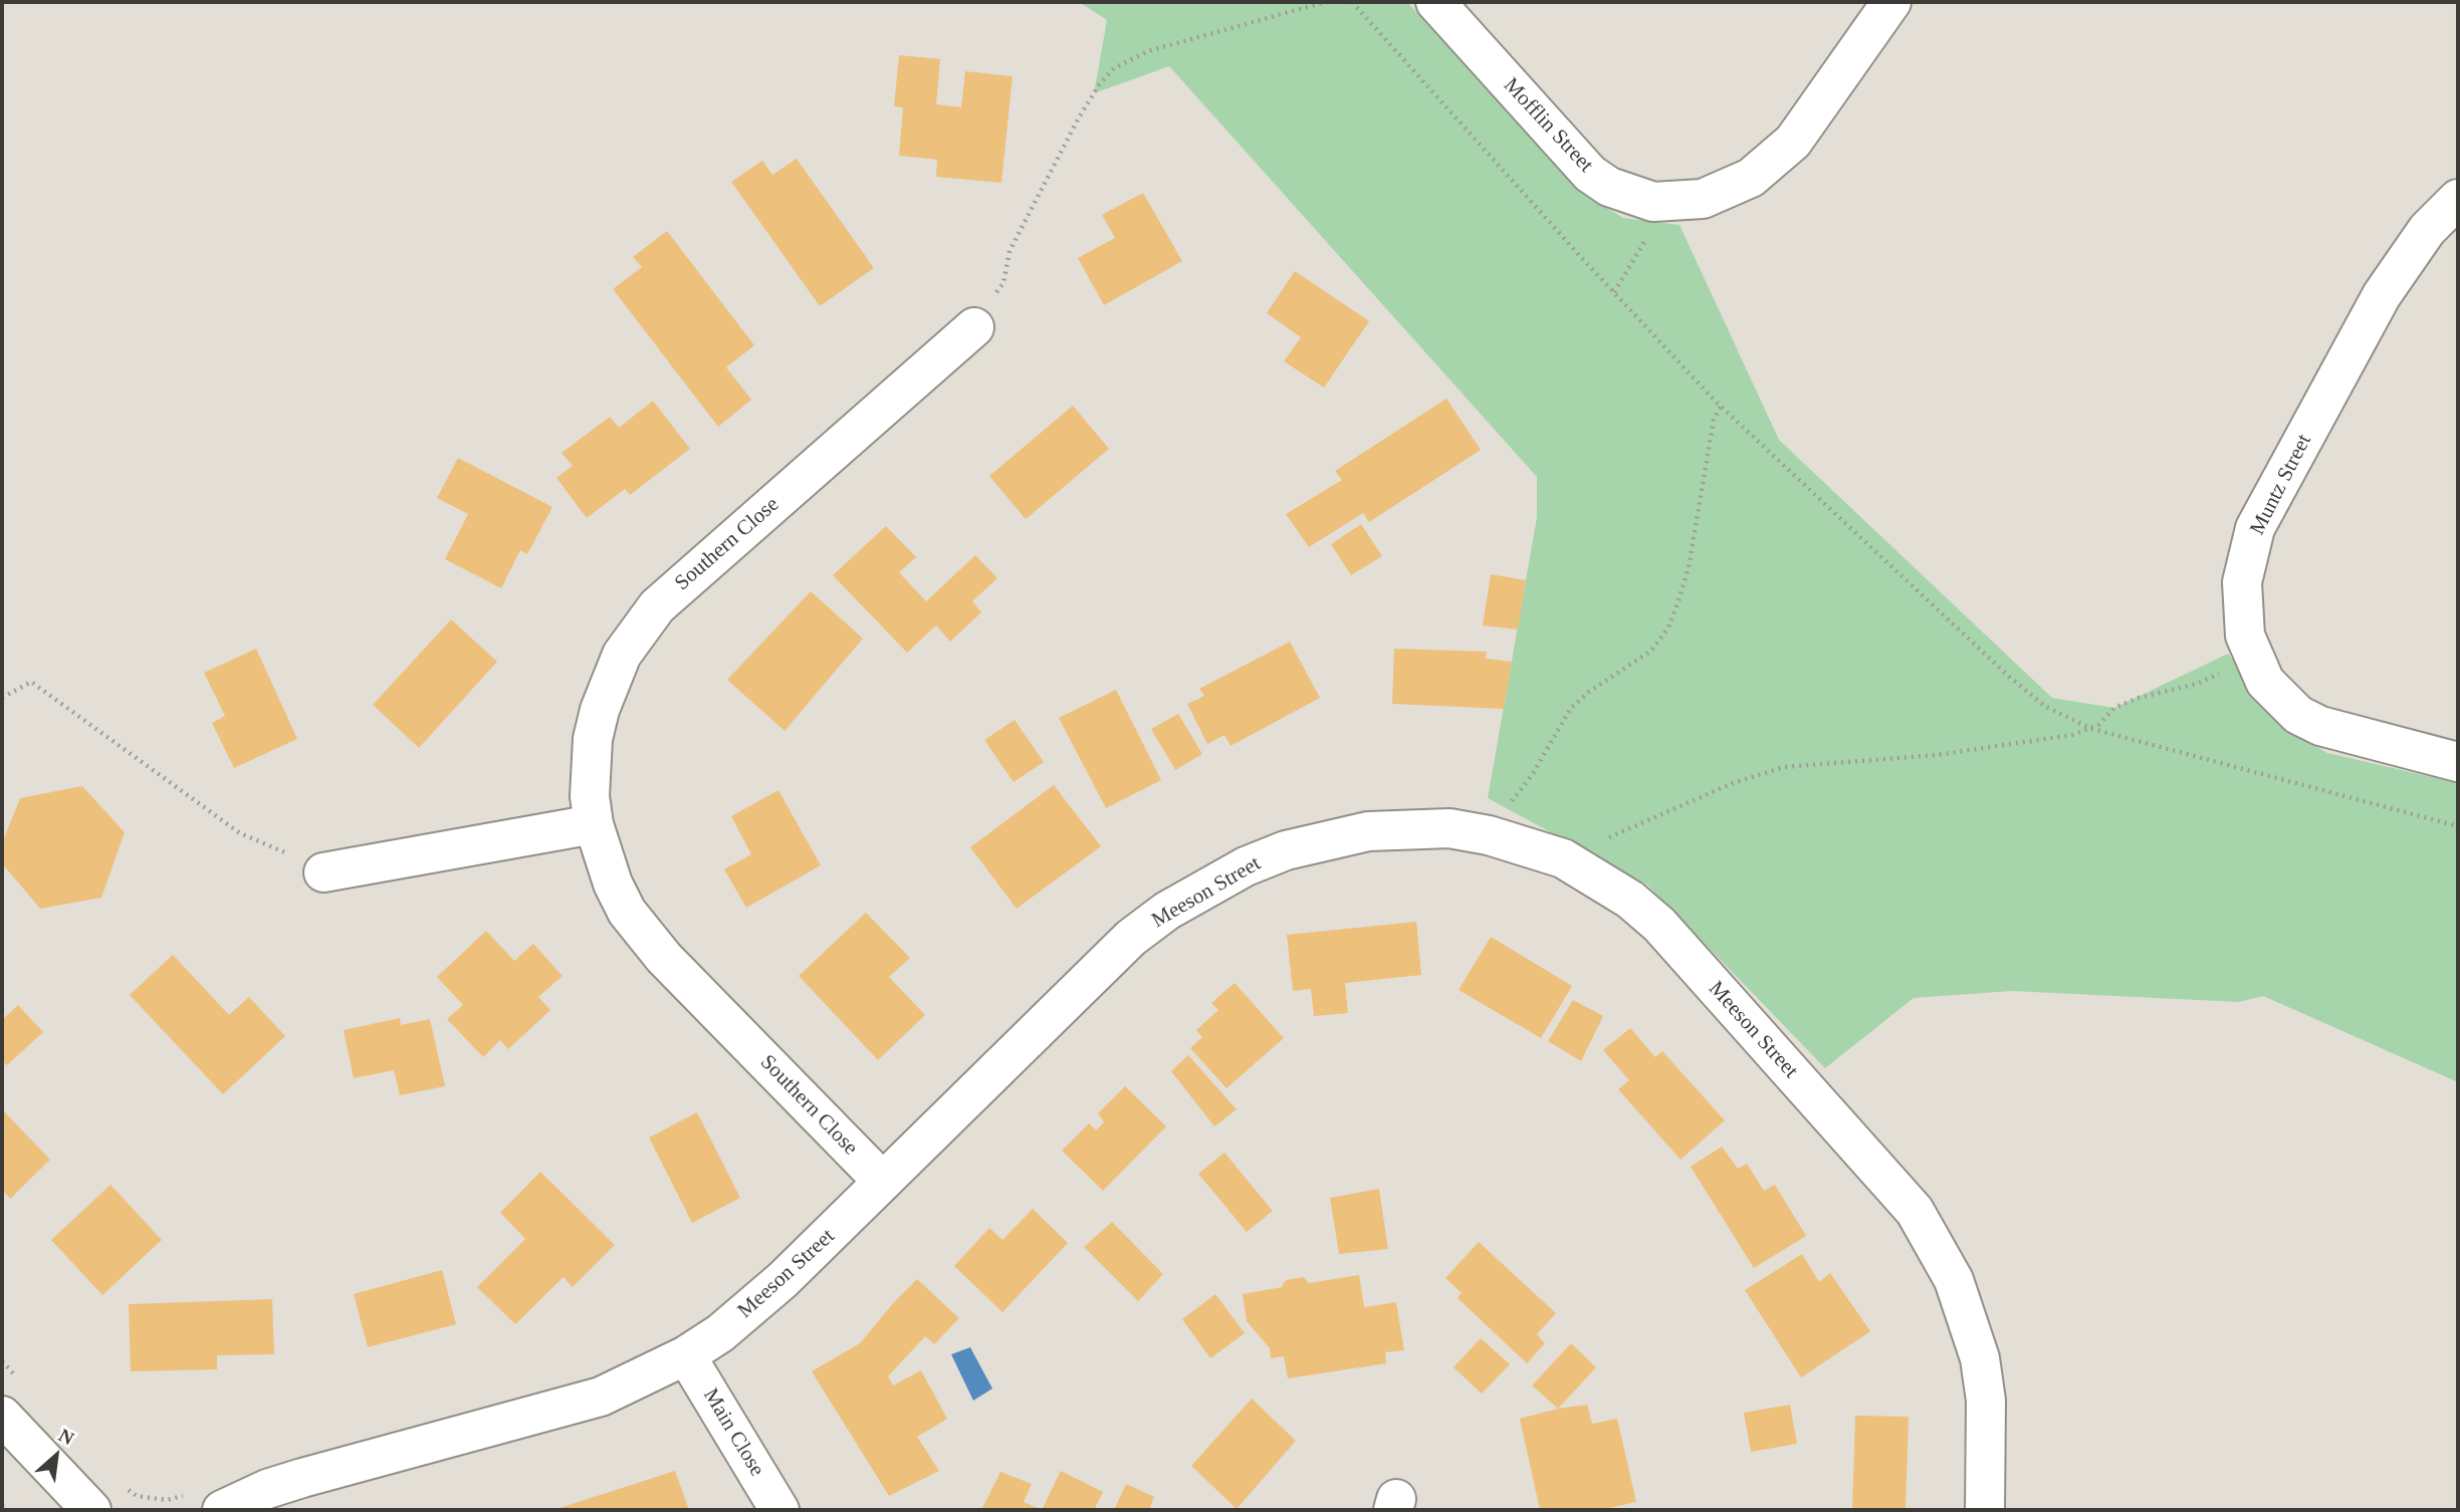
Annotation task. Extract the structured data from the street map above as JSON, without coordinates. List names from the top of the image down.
{
  "streets": {
    "street": [
      "Mofflin Street",
      "Muntz Street",
      "Southern Close",
      "Meeson Street",
      "Main Close"
    ]
  },
  "crossings": [
    ["Southern Close", "Meeson Street"],
    ["Meeson Street", "Main Close"]
  ],
  "north": "top right"
}
